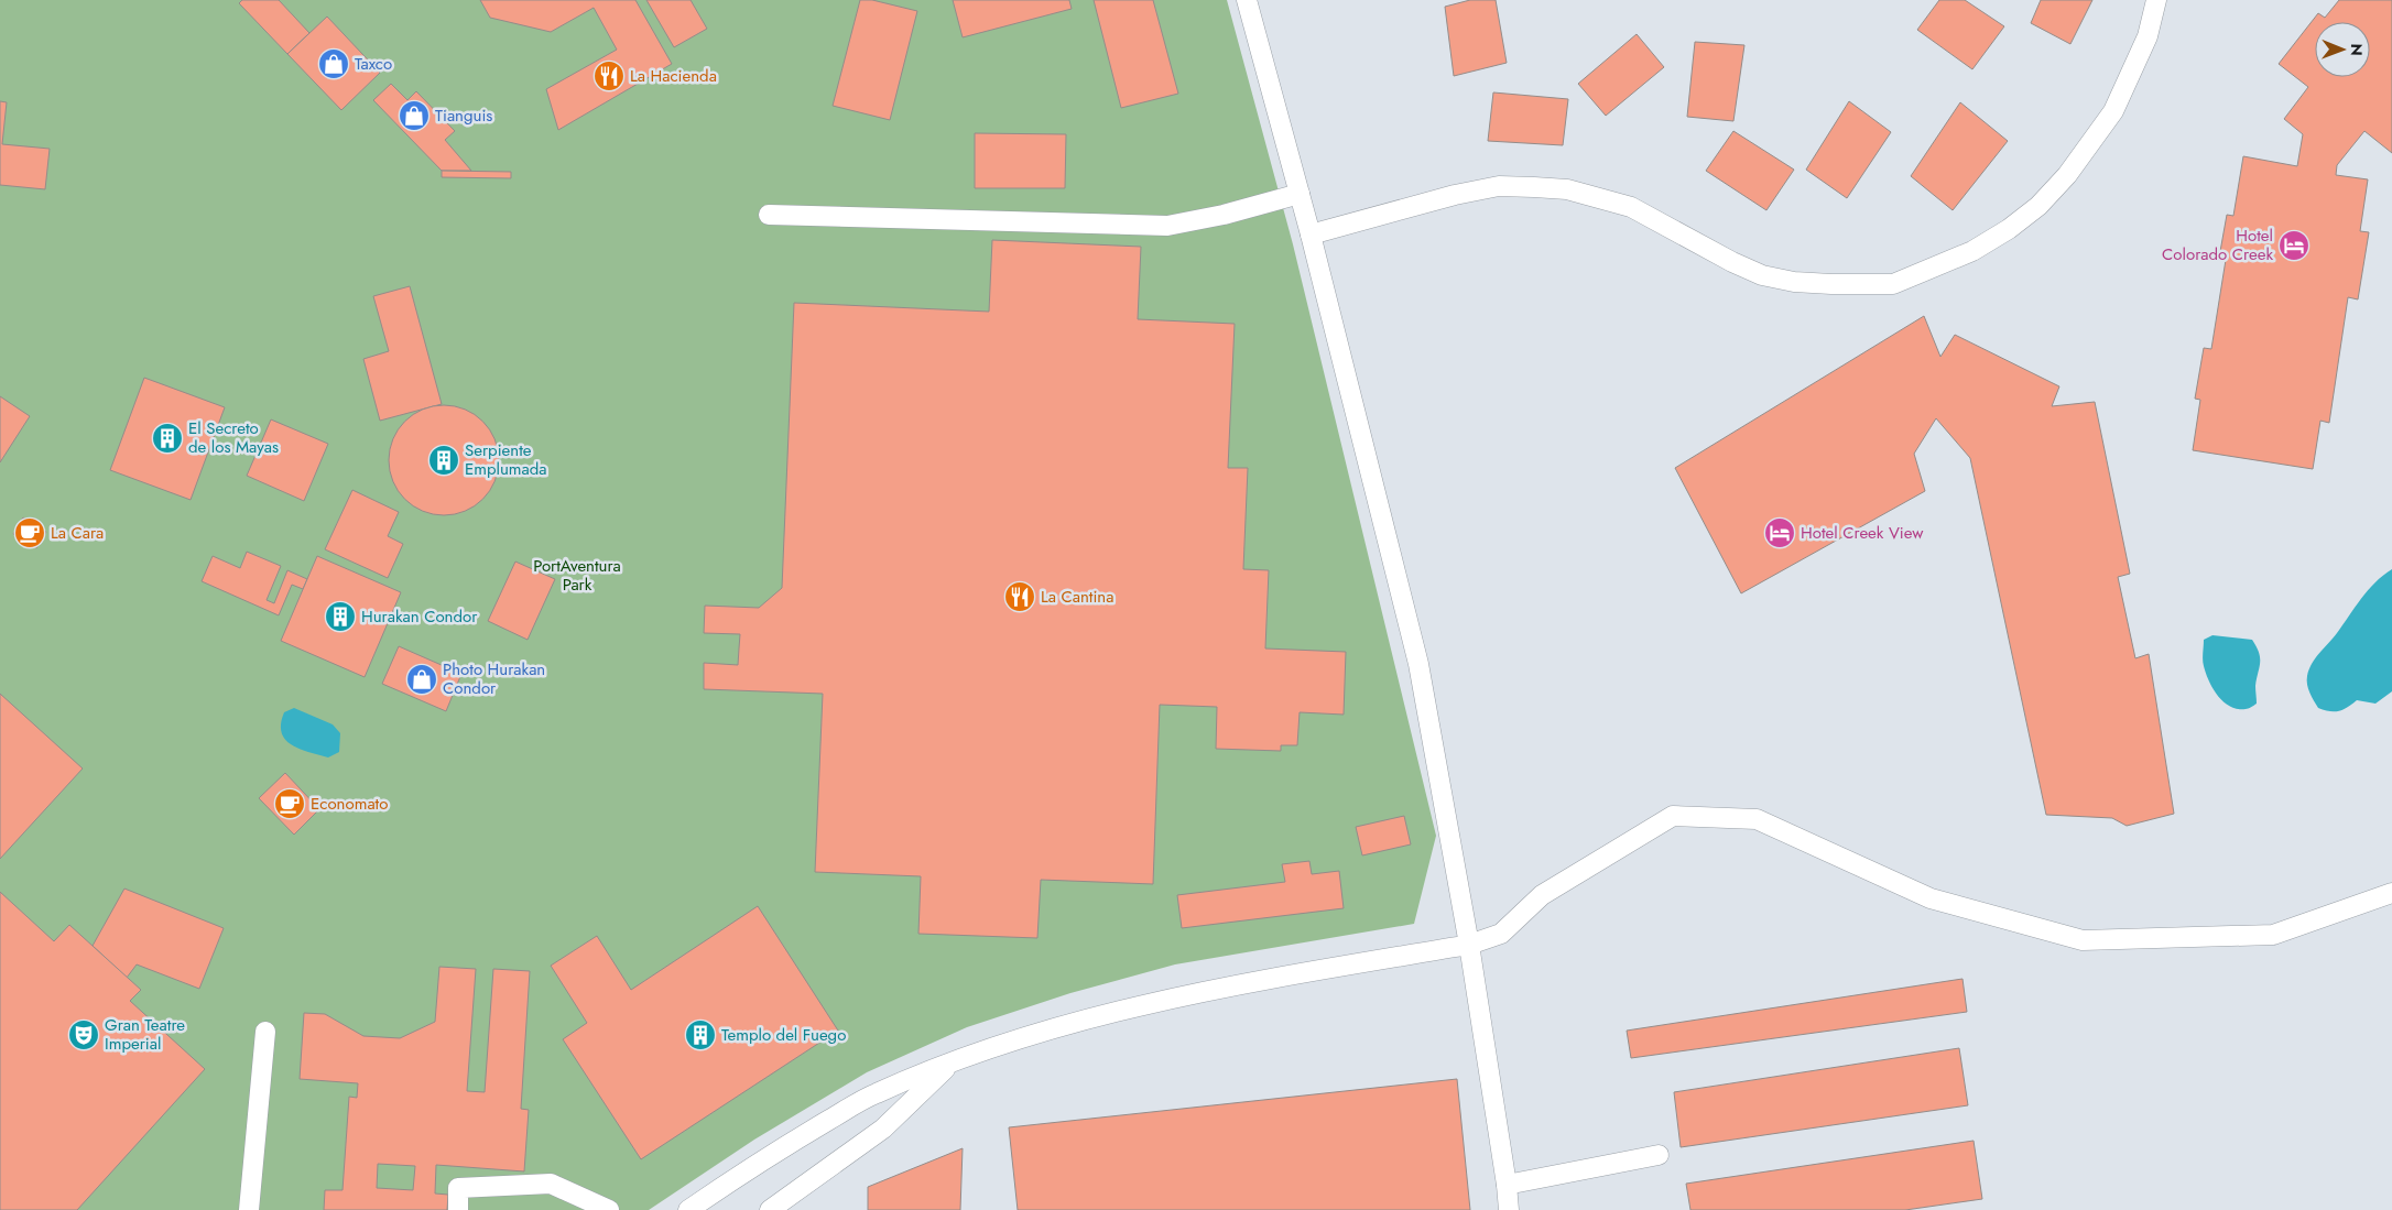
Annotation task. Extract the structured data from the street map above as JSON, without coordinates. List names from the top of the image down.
{
  "parks": ["PortAventura Park"],
  "places": {
    "shop": ["Taxco", "Tianguis", "Photo Hurakan Condor"],
    "restaurant": ["La Hacienda", "La Cantina"],
    "hotel": ["Hotel Colorado Creek", "Hotel Creek View"],
    "building": [
      "El Secreto de los Mayas",
      "Serpiente Emplumada",
      "Hurakan Condor",
      "Templo del Fuego"
    ],
    "cafe": ["La Cara", "Economato"],
    "theatre": ["Gran Teatre Imperial"]
  },
  "north": "right"
}
